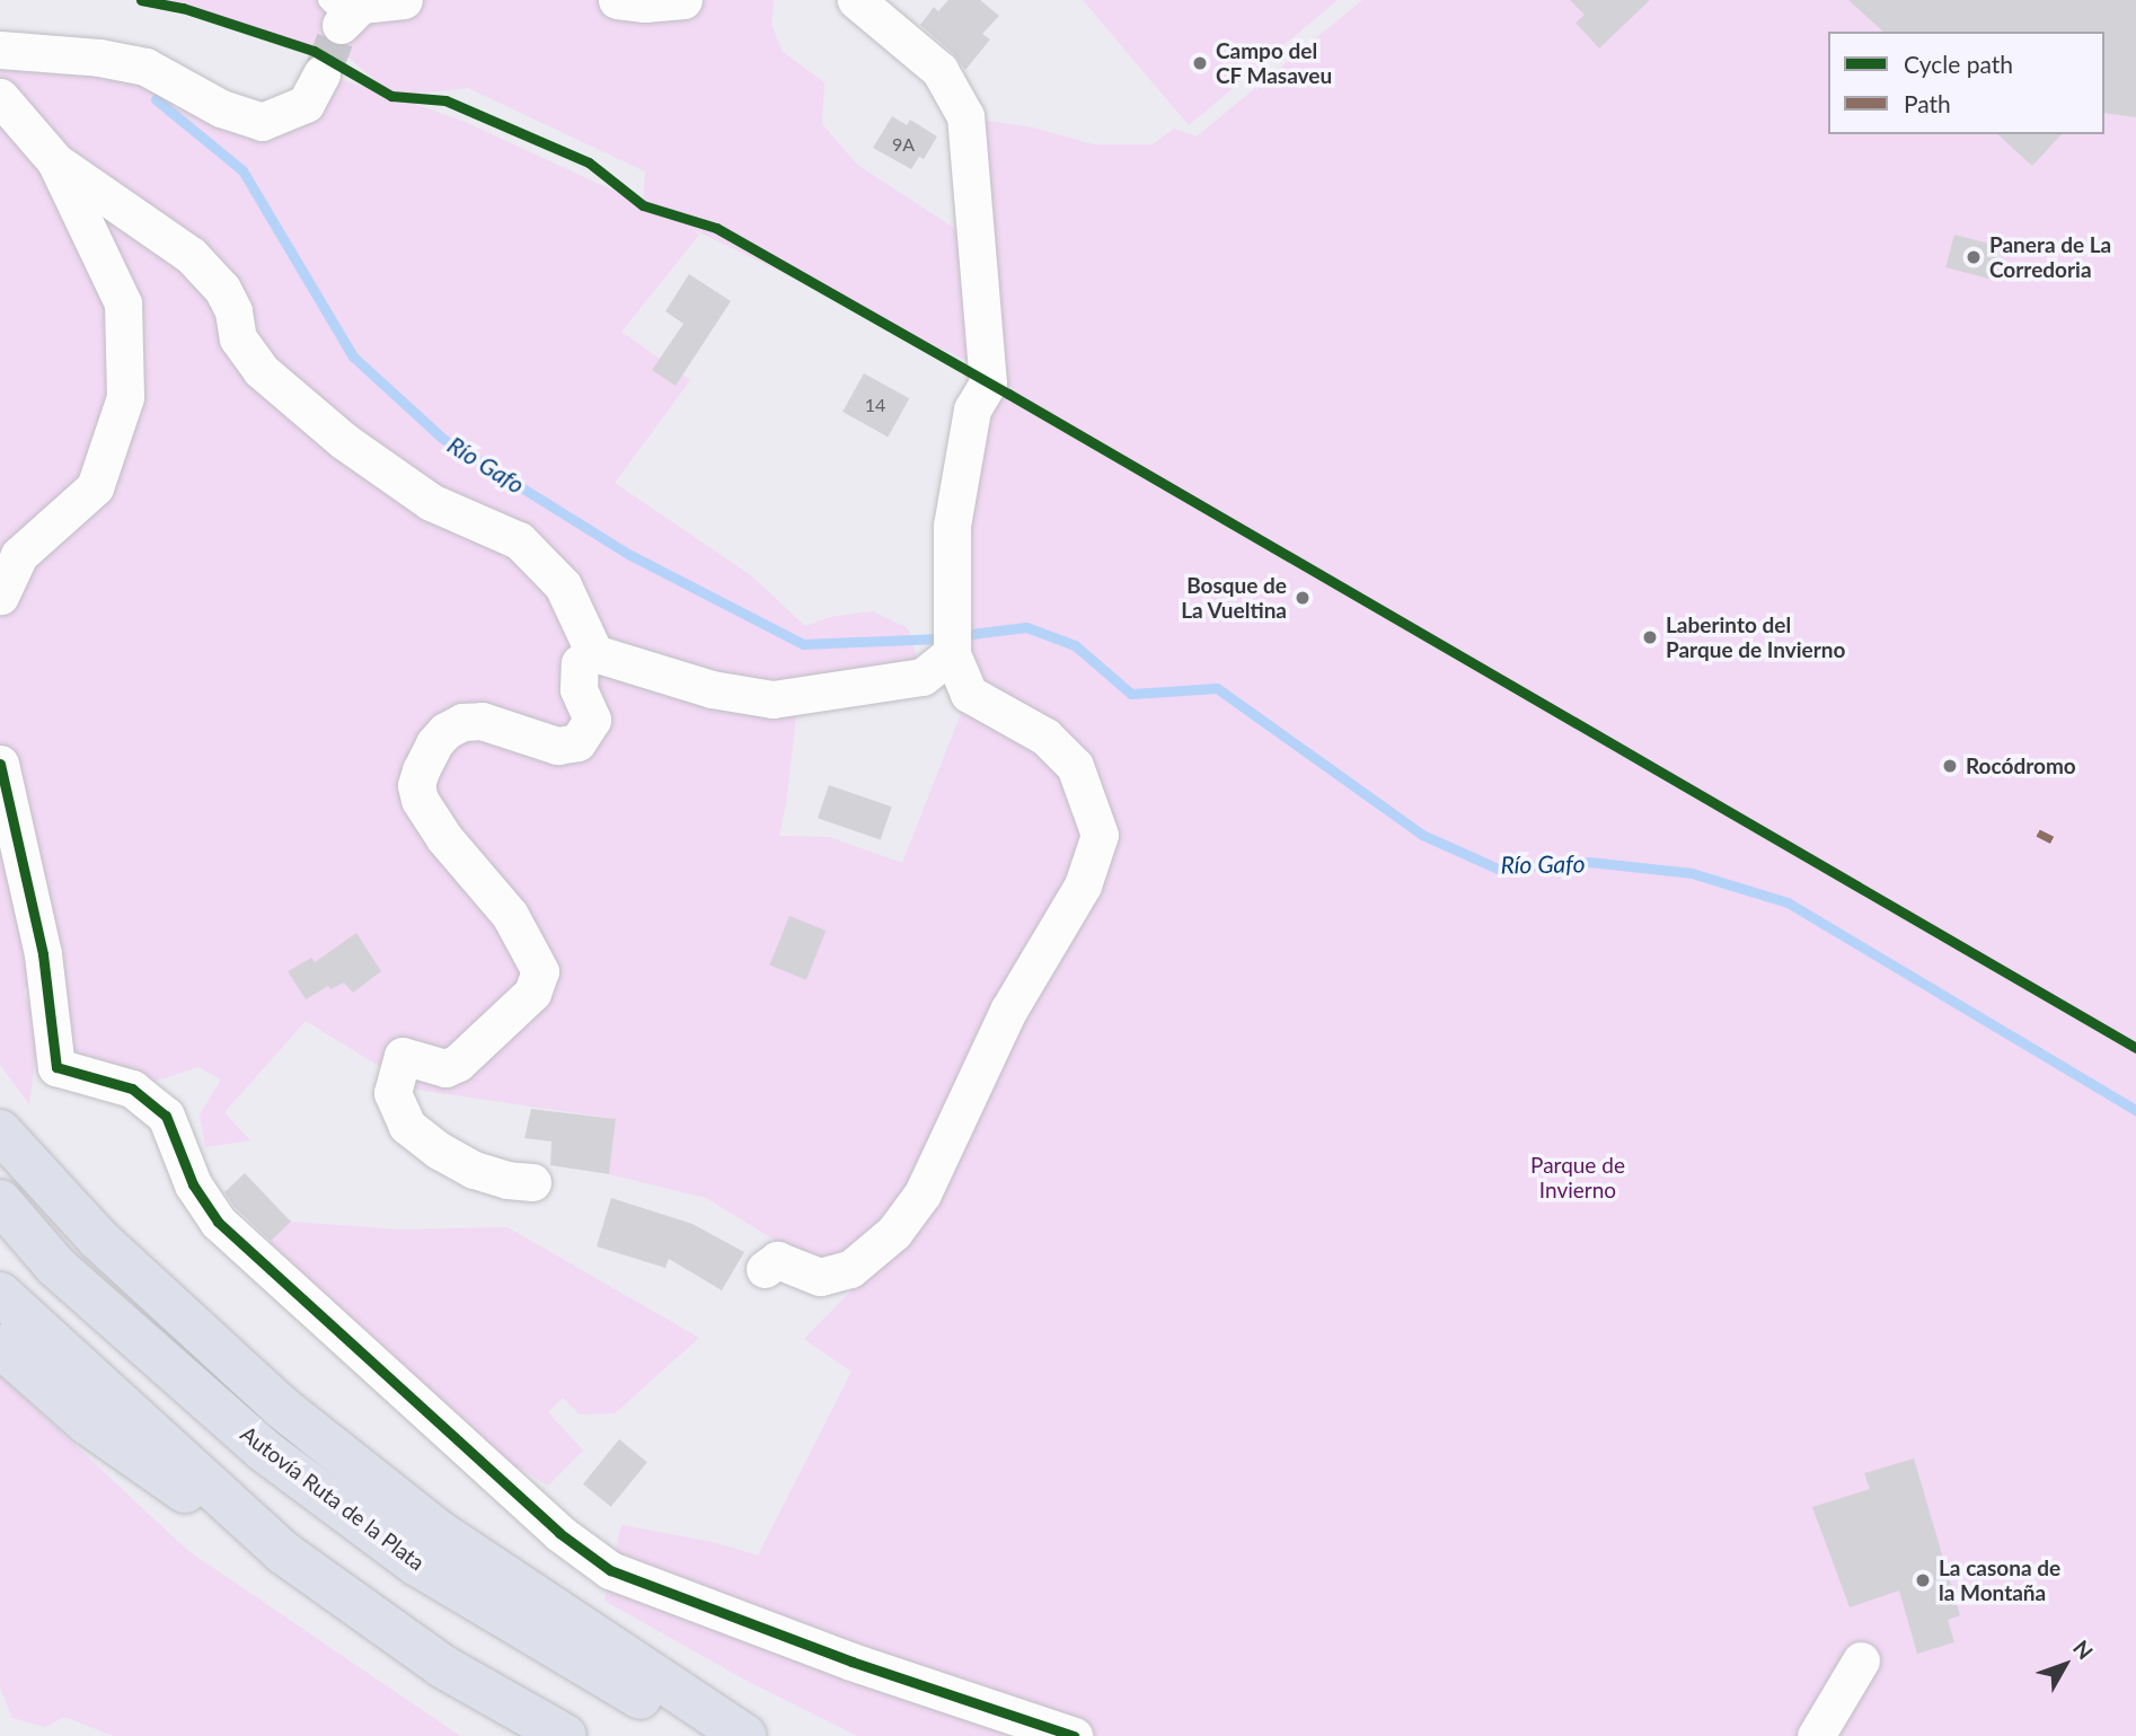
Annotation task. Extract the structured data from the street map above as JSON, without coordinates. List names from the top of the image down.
{
  "streets": {
    "highway": ["Autovía Ruta de la Plata"]
  },
  "water": ["Río Gafo"],
  "parks": ["Parque de Invierno"],
  "places": [
    "Campo del CF Masaveu",
    "Panera de La Corredoria",
    "Bosque de La Vueltina",
    "Laberinto del Parque de Invierno",
    "Rocódromo",
    "La casona de la Montaña"
  ],
  "house_numbers": ["9A", "14"],
  "legend": ["Cycle path", "Path"],
  "north": "top right"
}
